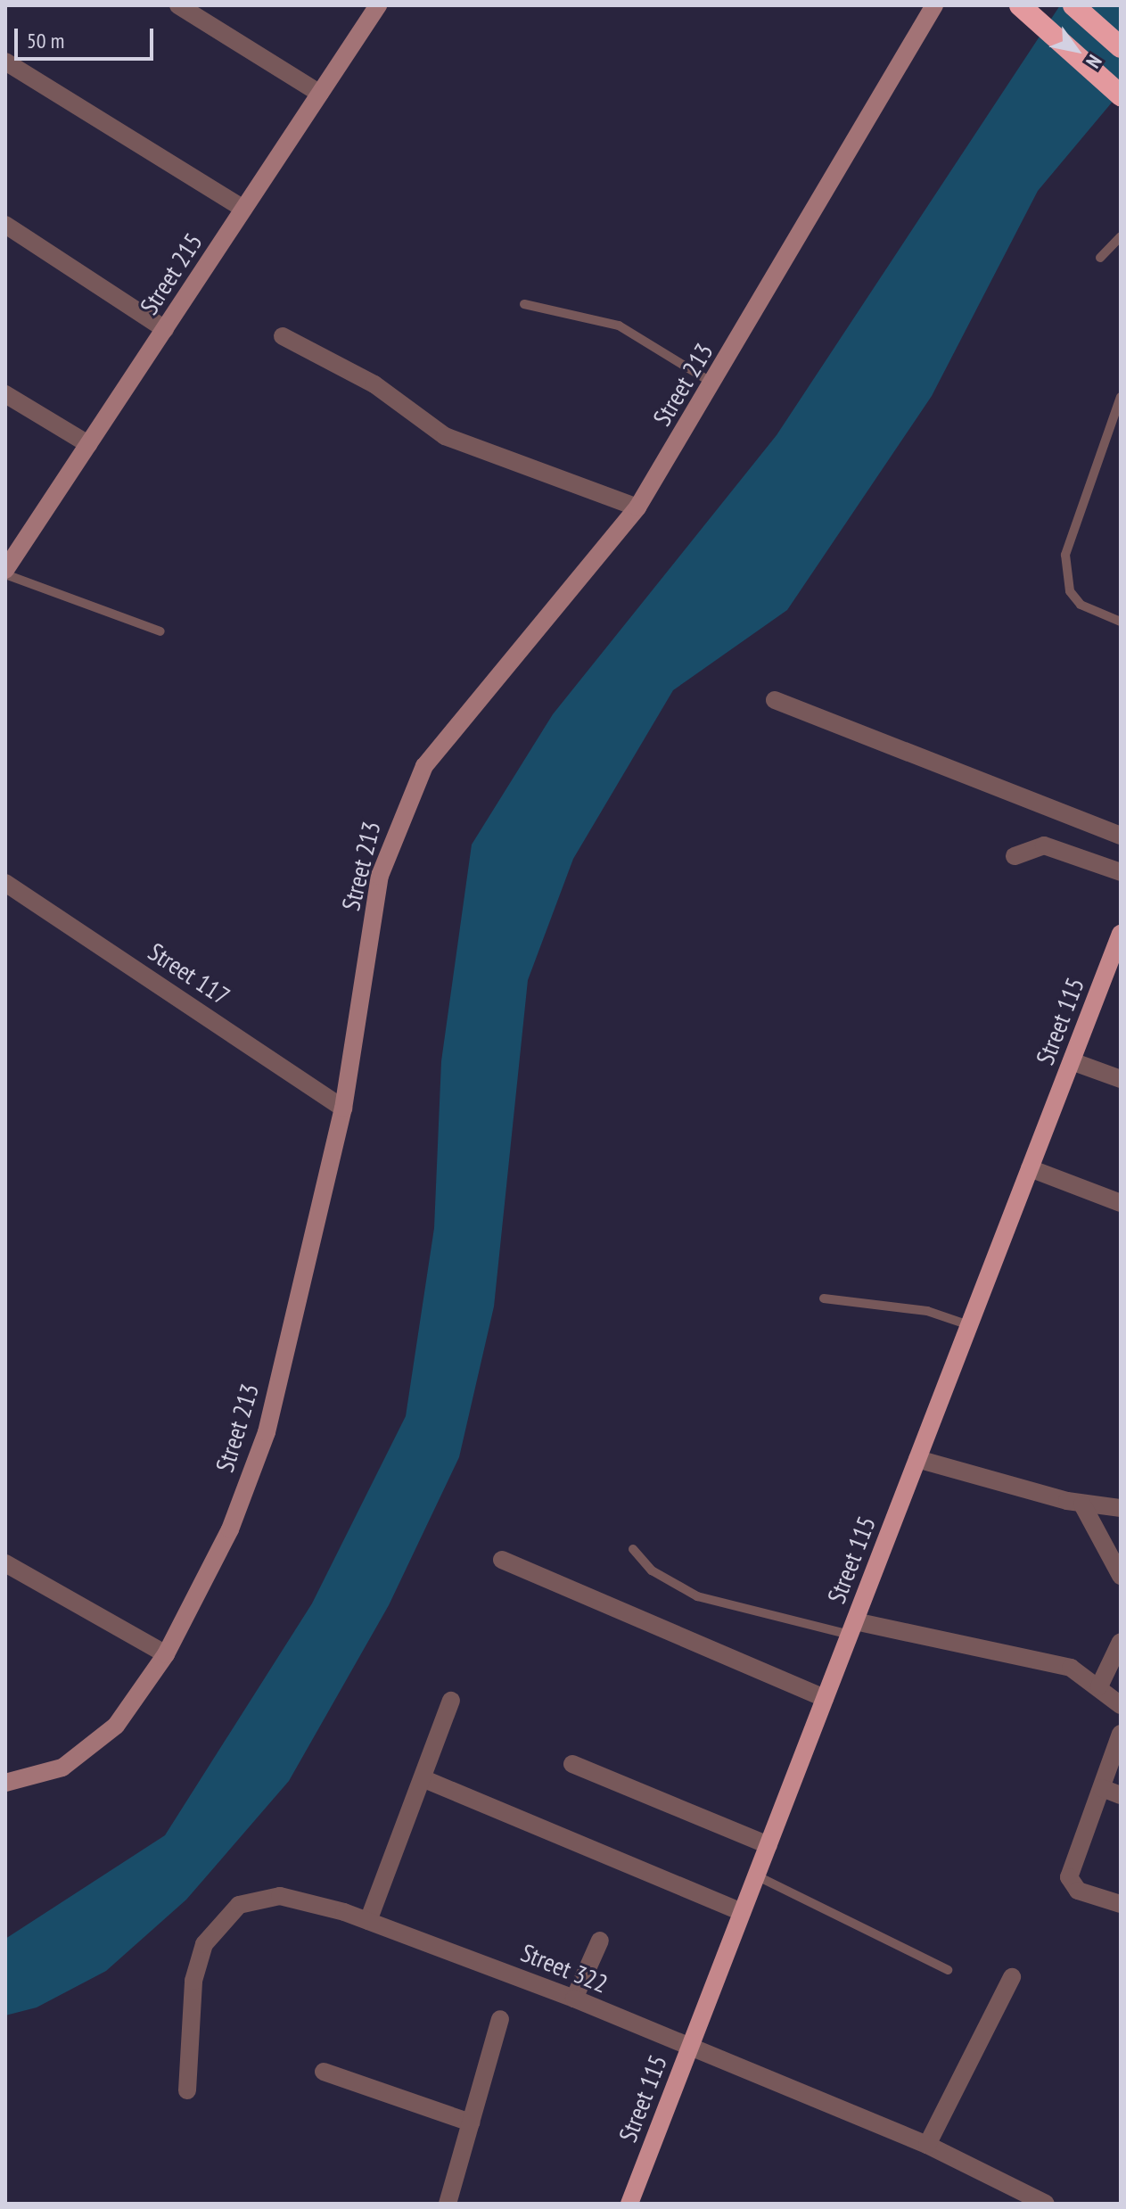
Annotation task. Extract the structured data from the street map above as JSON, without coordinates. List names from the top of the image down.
{
  "streets": {
    "main road": ["Street 115"],
    "street": [
      "Street 215",
      "Street 213",
      "Street 117",
      "Street 322"
    ]
  },
  "crossings": [
    ["Street 213", "Street 117"],
    ["Street 115", "Street 322"]
  ],
  "scale_bar": "50 m",
  "north": "bottom right"
}
